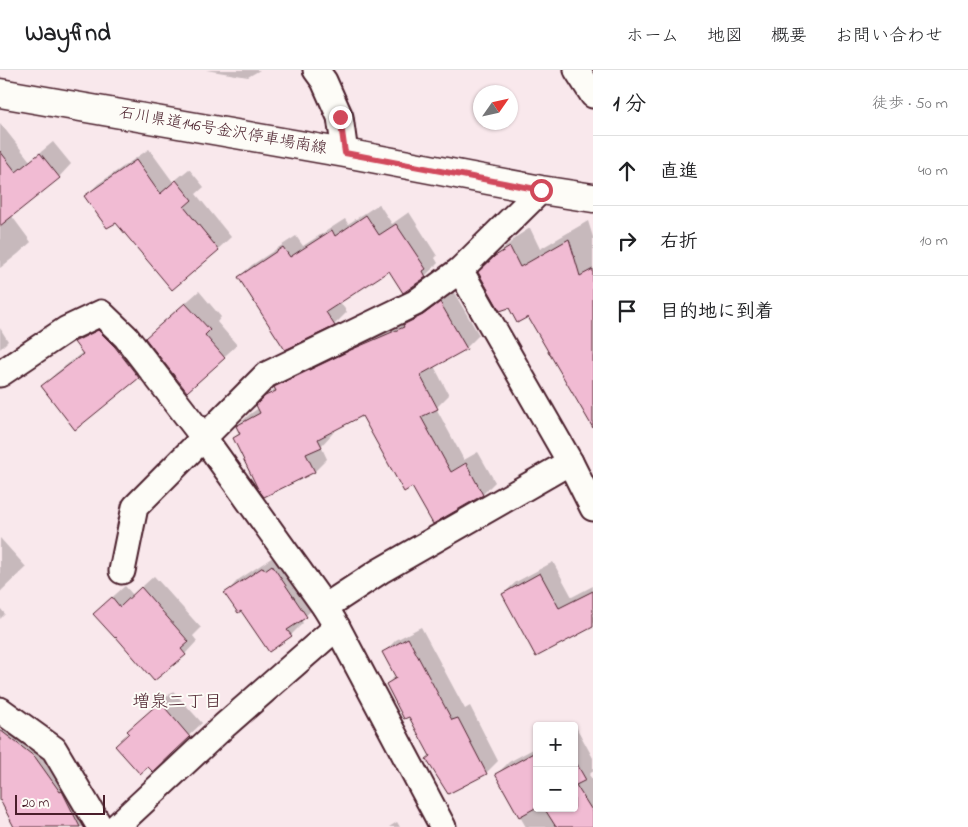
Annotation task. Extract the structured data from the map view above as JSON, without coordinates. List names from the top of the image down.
{
  "streets": {
    "main road": ["石川県道146号金沢停車場南線"]
  },
  "districts": ["増泉二丁目"],
  "scale_bar": "20 m",
  "north": "top right",
  "page": {
    "header": "Wayfind",
    "nav": [
      "ホーム",
      "地図",
      "概要",
      "お問い合わせ"
    ],
    "heading": ["1 分", "徒歩 · 50 m"],
    "list": [
      ["直進", "40 m"],
      ["右折", "10 m"],
      "目的地に到着"
    ],
    "map_buttons": ["+", "−"],
    "scale": "20 m"
  }
}
